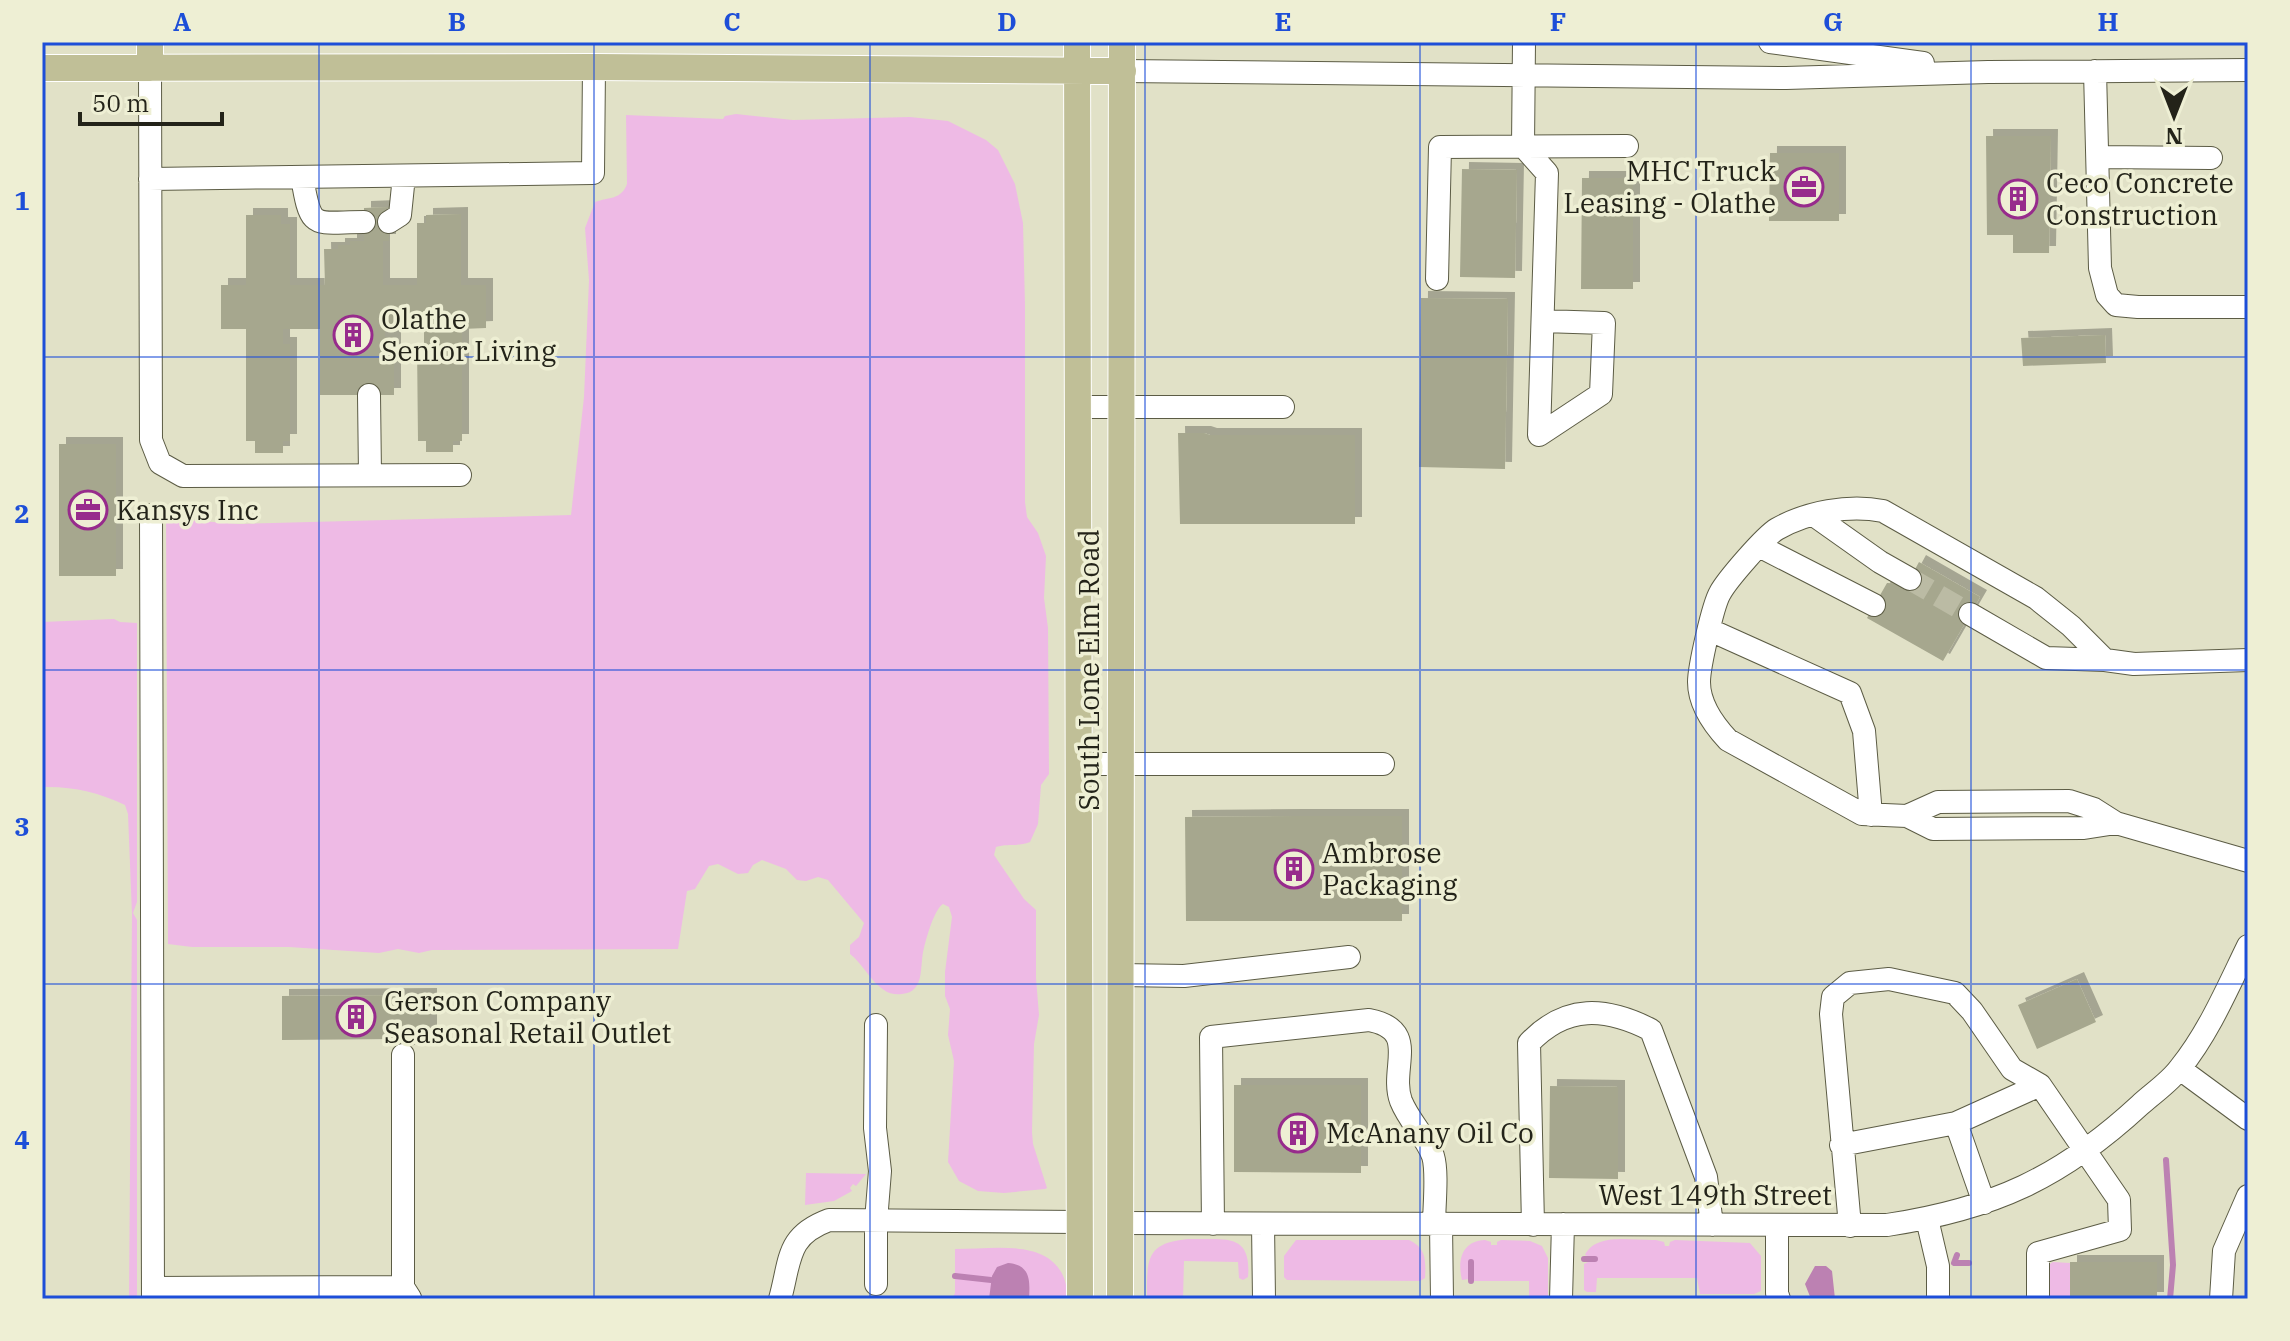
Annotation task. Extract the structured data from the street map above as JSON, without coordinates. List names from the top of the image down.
{
  "streets": {
    "main road": ["South Lone Elm Road"],
    "street": ["West 149th Street"]
  },
  "crossings": [
    ["South Lone Elm Road", "West 149th Street"]
  ],
  "places": {
    "office": ["MHC Truck Leasing - Olathe", "Kansys Inc"],
    "building": [
      "Ceco Concrete Construction",
      "Olathe Senior Living",
      "Ambrose Packaging",
      "Gerson Company Seasonal Retail Outlet",
      "McAnany Oil Co"
    ]
  },
  "scale_bar": "50 m",
  "north": "bottom",
  "grid": {
    "columns": [
      "A",
      "B",
      "C",
      "D",
      "E",
      "F",
      "G",
      "H"
    ],
    "rows": [
      "1",
      "2",
      "3",
      "4"
    ]
  }
}
